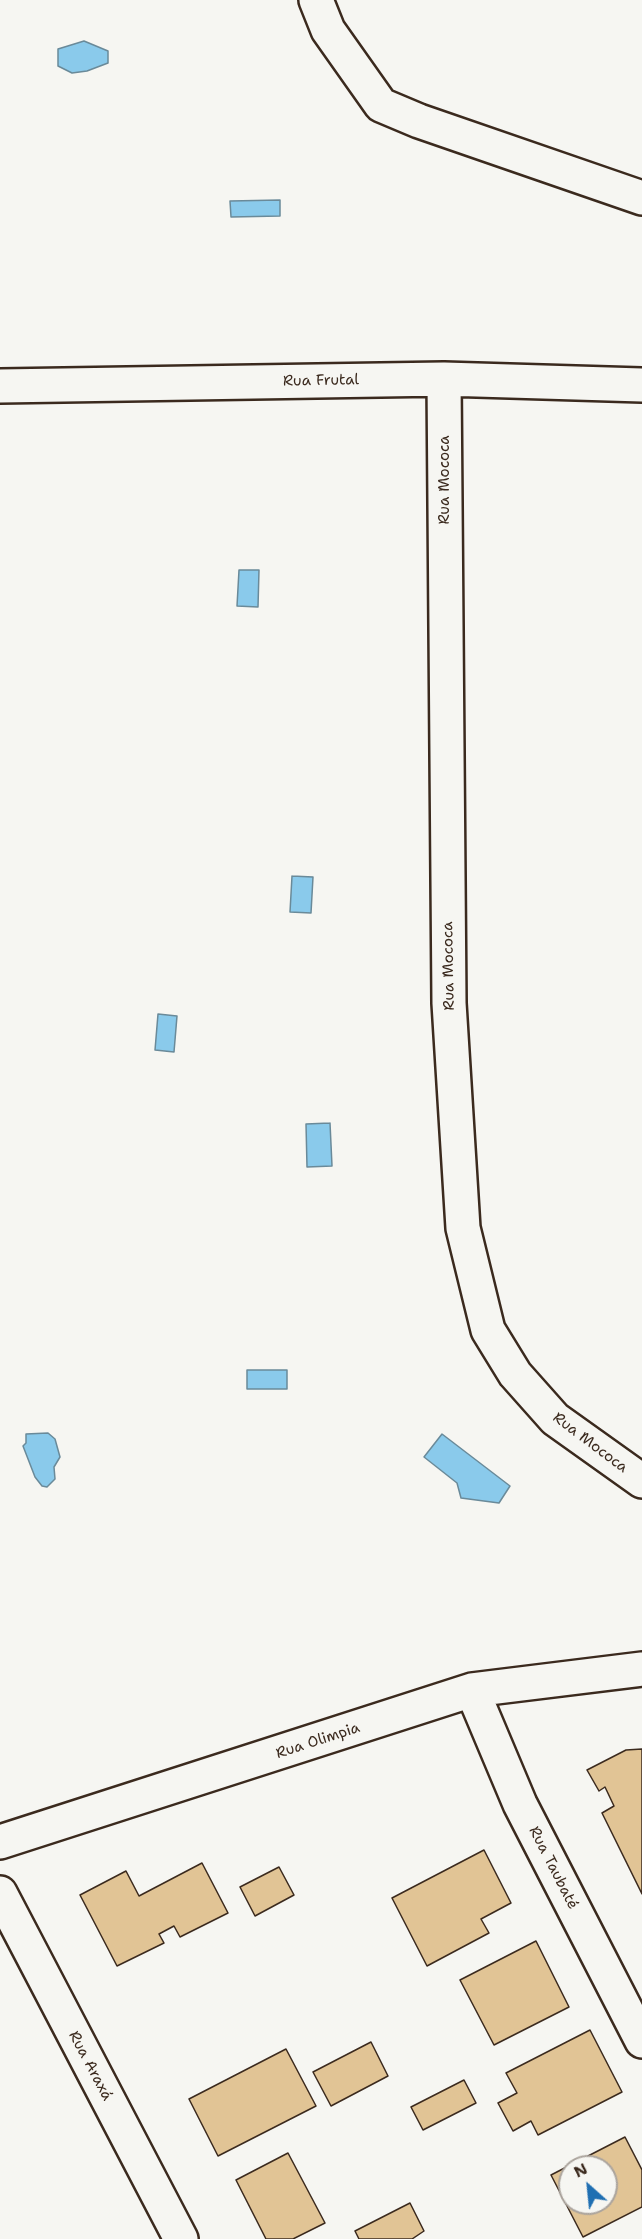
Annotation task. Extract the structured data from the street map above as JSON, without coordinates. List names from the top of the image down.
{
  "streets": {
    "street": [
      "Rua Frutal",
      "Rua Mococa",
      "Rua Olimpia",
      "Rua Taubaté",
      "Rua Araxá"
    ]
  },
  "crossings": [
    ["Rua Frutal", "Rua Mococa"],
    ["Rua Olimpia", "Rua Taubaté"]
  ],
  "north": "top left"
}
